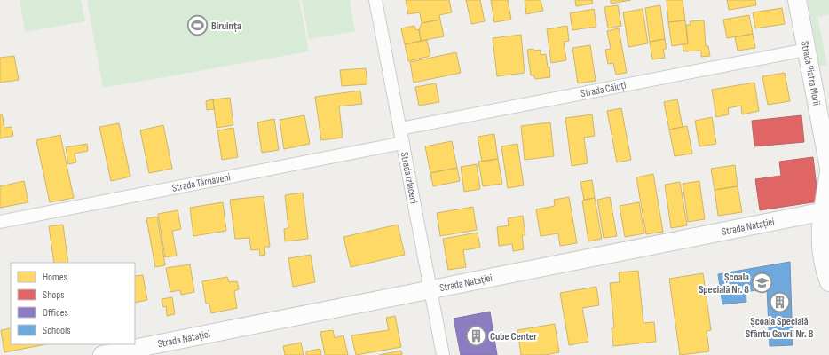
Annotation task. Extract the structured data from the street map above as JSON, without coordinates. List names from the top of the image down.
{
  "streets": {
    "street": [
      "Strada Piatra Morii",
      "Strada Căiuți",
      "Strada Izbiceni",
      "Strada Târnăveni",
      "Strada Natației"
    ]
  },
  "crossings": [
    ["Strada Piatra Morii", "Strada Căiuți"],
    ["Strada Căiuți", "Strada Izbiceni"],
    ["Strada Izbiceni", "Strada Târnăveni"],
    ["Strada Izbiceni", "Strada Natației"]
  ],
  "places": {
    "sports": ["Biruința"],
    "school or university": ["Școala Specială Nr. 8"],
    "building": ["Școala Specială Sfântu Gavril Nr. 8", "Cube Center"]
  },
  "legend": [
    "Homes",
    "Shops",
    "Offices",
    "Schools"
  ]
}
